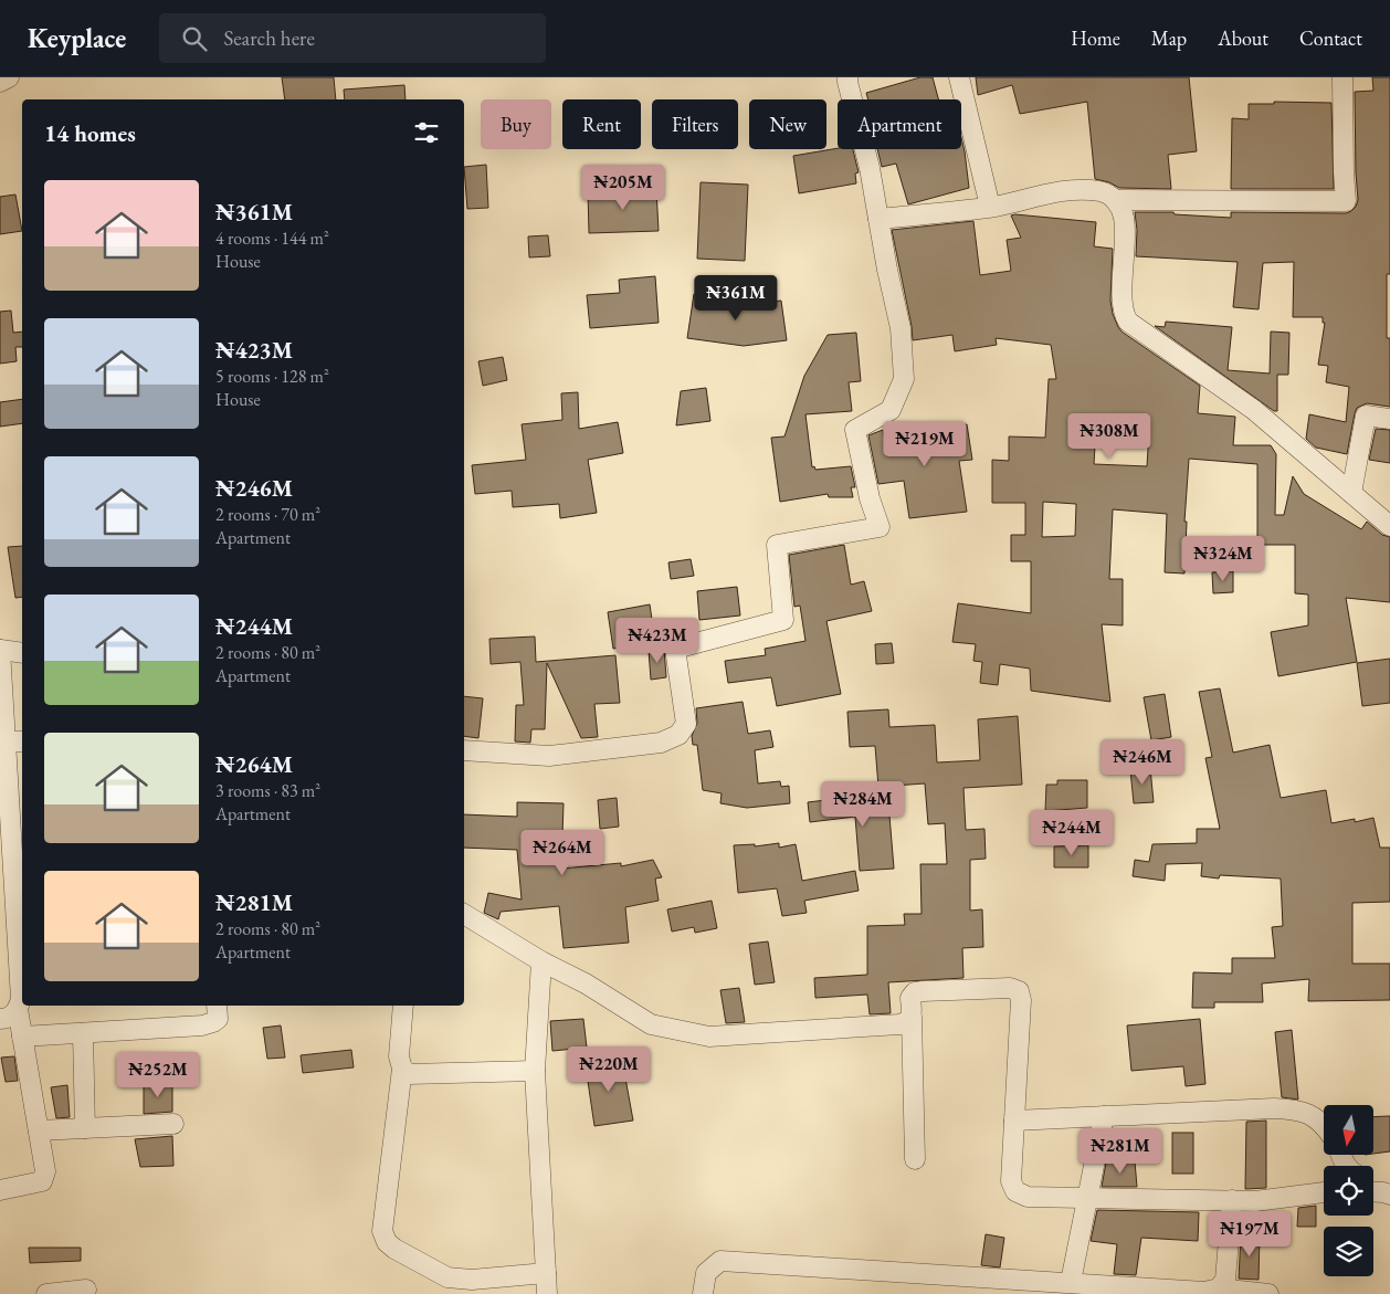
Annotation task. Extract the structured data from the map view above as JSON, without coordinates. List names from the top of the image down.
{
  "north": "bottom",
  "page": {
    "header": "Keyplace",
    "search": "Search here",
    "nav": [
      "Home",
      "Map",
      "About",
      "Contact"
    ],
    "chip": [
      "Buy",
      "Rent",
      "Filters",
      "New",
      "Apartment"
    ],
    "heading": "14 homes",
    "price": [
      "₦205M",
      "₦361M",
      "₦308M",
      "₦219M",
      "₦324M",
      "₦423M",
      "₦246M",
      "₦284M",
      "₦244M",
      "₦264M",
      "₦220M",
      "₦252M",
      "₦281M",
      "₦197M"
    ],
    "list": [
      {
        "name": "₦361M",
        "note": "4 rooms · 144 m² · House"
      },
      {
        "name": "₦423M",
        "note": "5 rooms · 128 m² · House"
      },
      {
        "name": "₦246M",
        "note": "2 rooms · 70 m² · Apartment"
      },
      {
        "name": "₦244M",
        "note": "2 rooms · 80 m² · Apartment"
      },
      {
        "name": "₦264M",
        "note": "3 rooms · 83 m² · Apartment"
      },
      {
        "name": "₦281M",
        "note": "2 rooms · 80 m² · Apartment"
      }
    ]
  }
}
